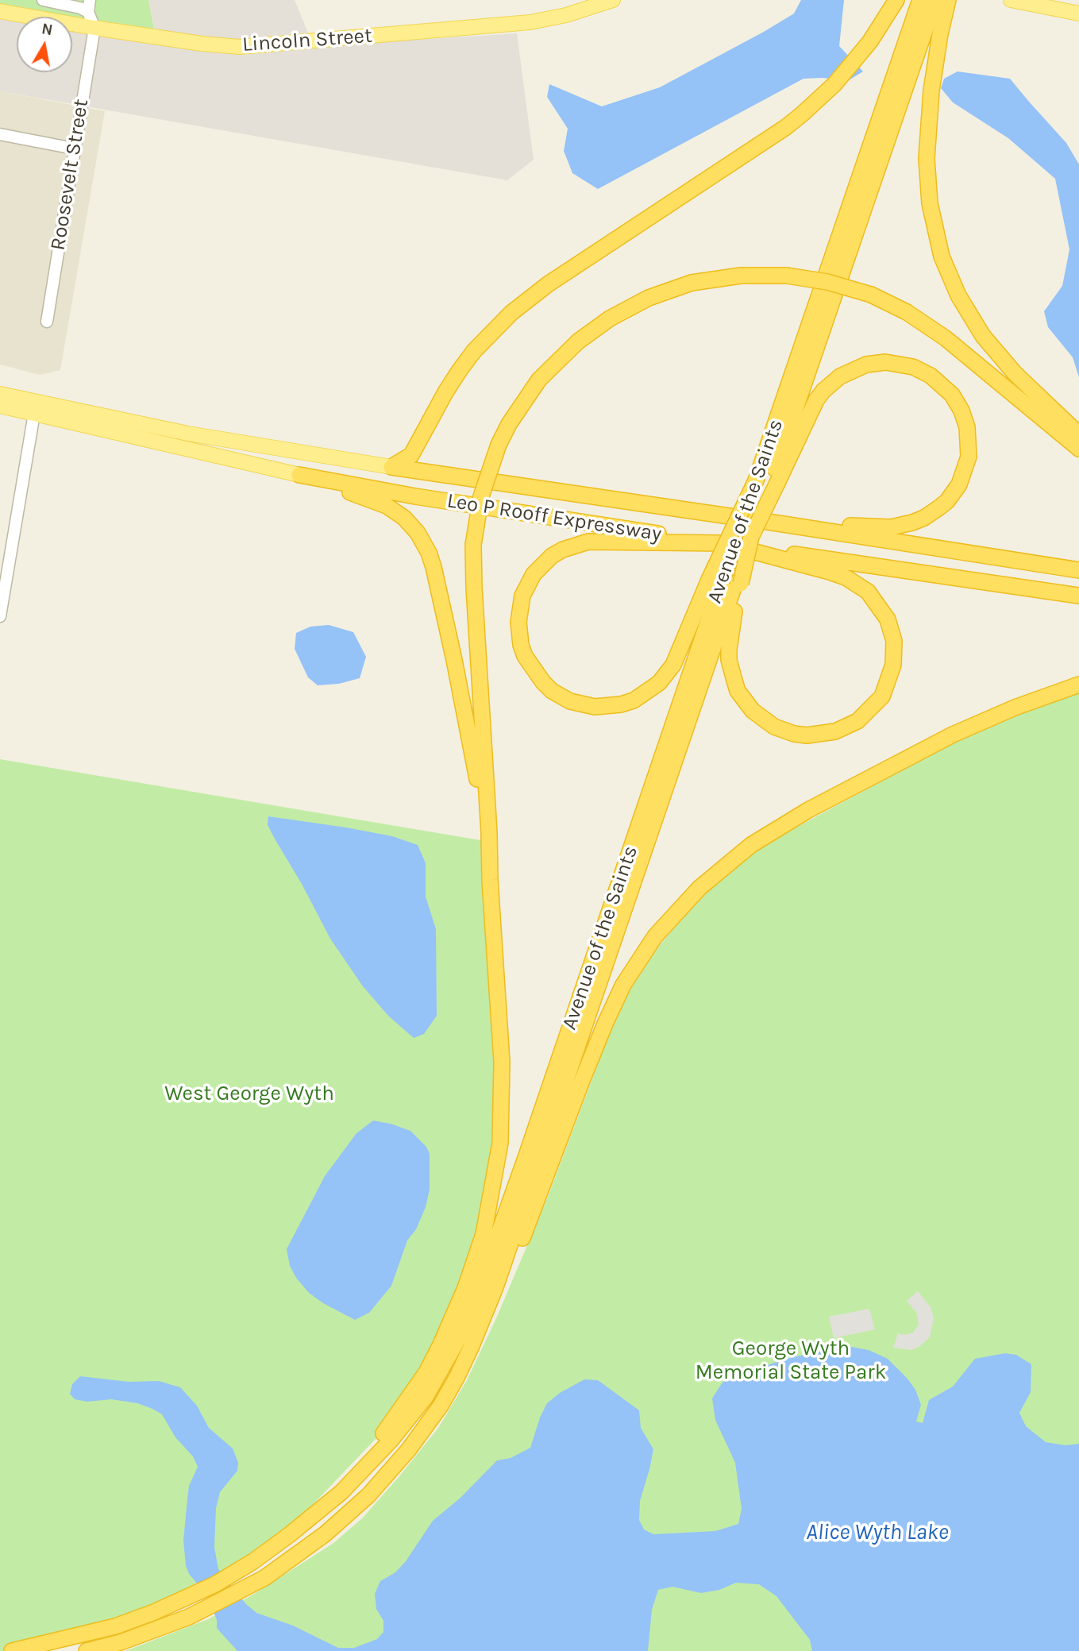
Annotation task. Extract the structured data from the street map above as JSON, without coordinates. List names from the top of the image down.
{
  "streets": {
    "highway": ["Avenue of the Saints", "Leo P Rooff Expressway"],
    "main road": ["Lincoln Street"],
    "street": ["Roosevelt Street"]
  },
  "crossings": [
    ["Lincoln Street", "Roosevelt Street"]
  ],
  "water": ["Alice Wyth Lake"],
  "parks": ["West George Wyth", "George Wyth Memorial State Park"],
  "north": "top"
}
